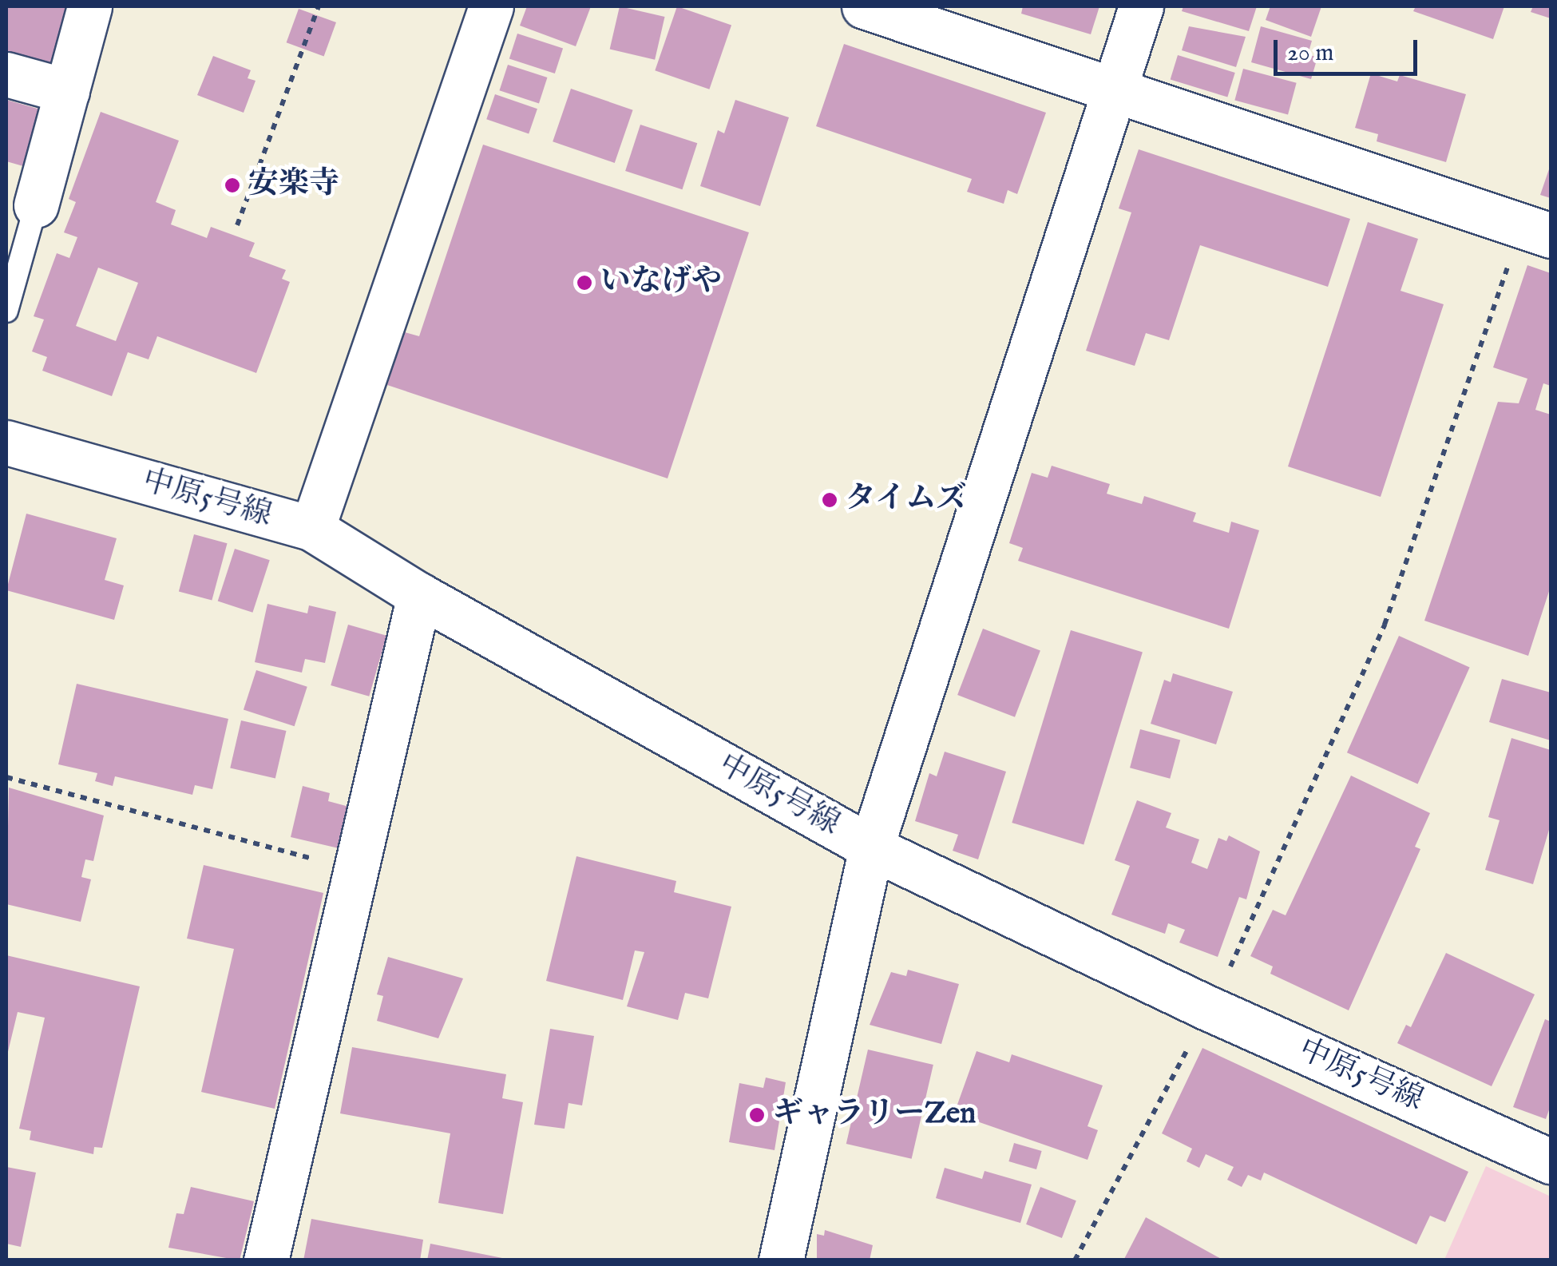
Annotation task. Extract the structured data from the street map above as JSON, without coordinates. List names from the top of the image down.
{
  "streets": {
    "street": ["中原5号線"]
  },
  "places": [
    "安楽寺",
    "いなげや",
    "タイムズ",
    "ギャラリーZen"
  ],
  "scale_bar": "20 m"
}
